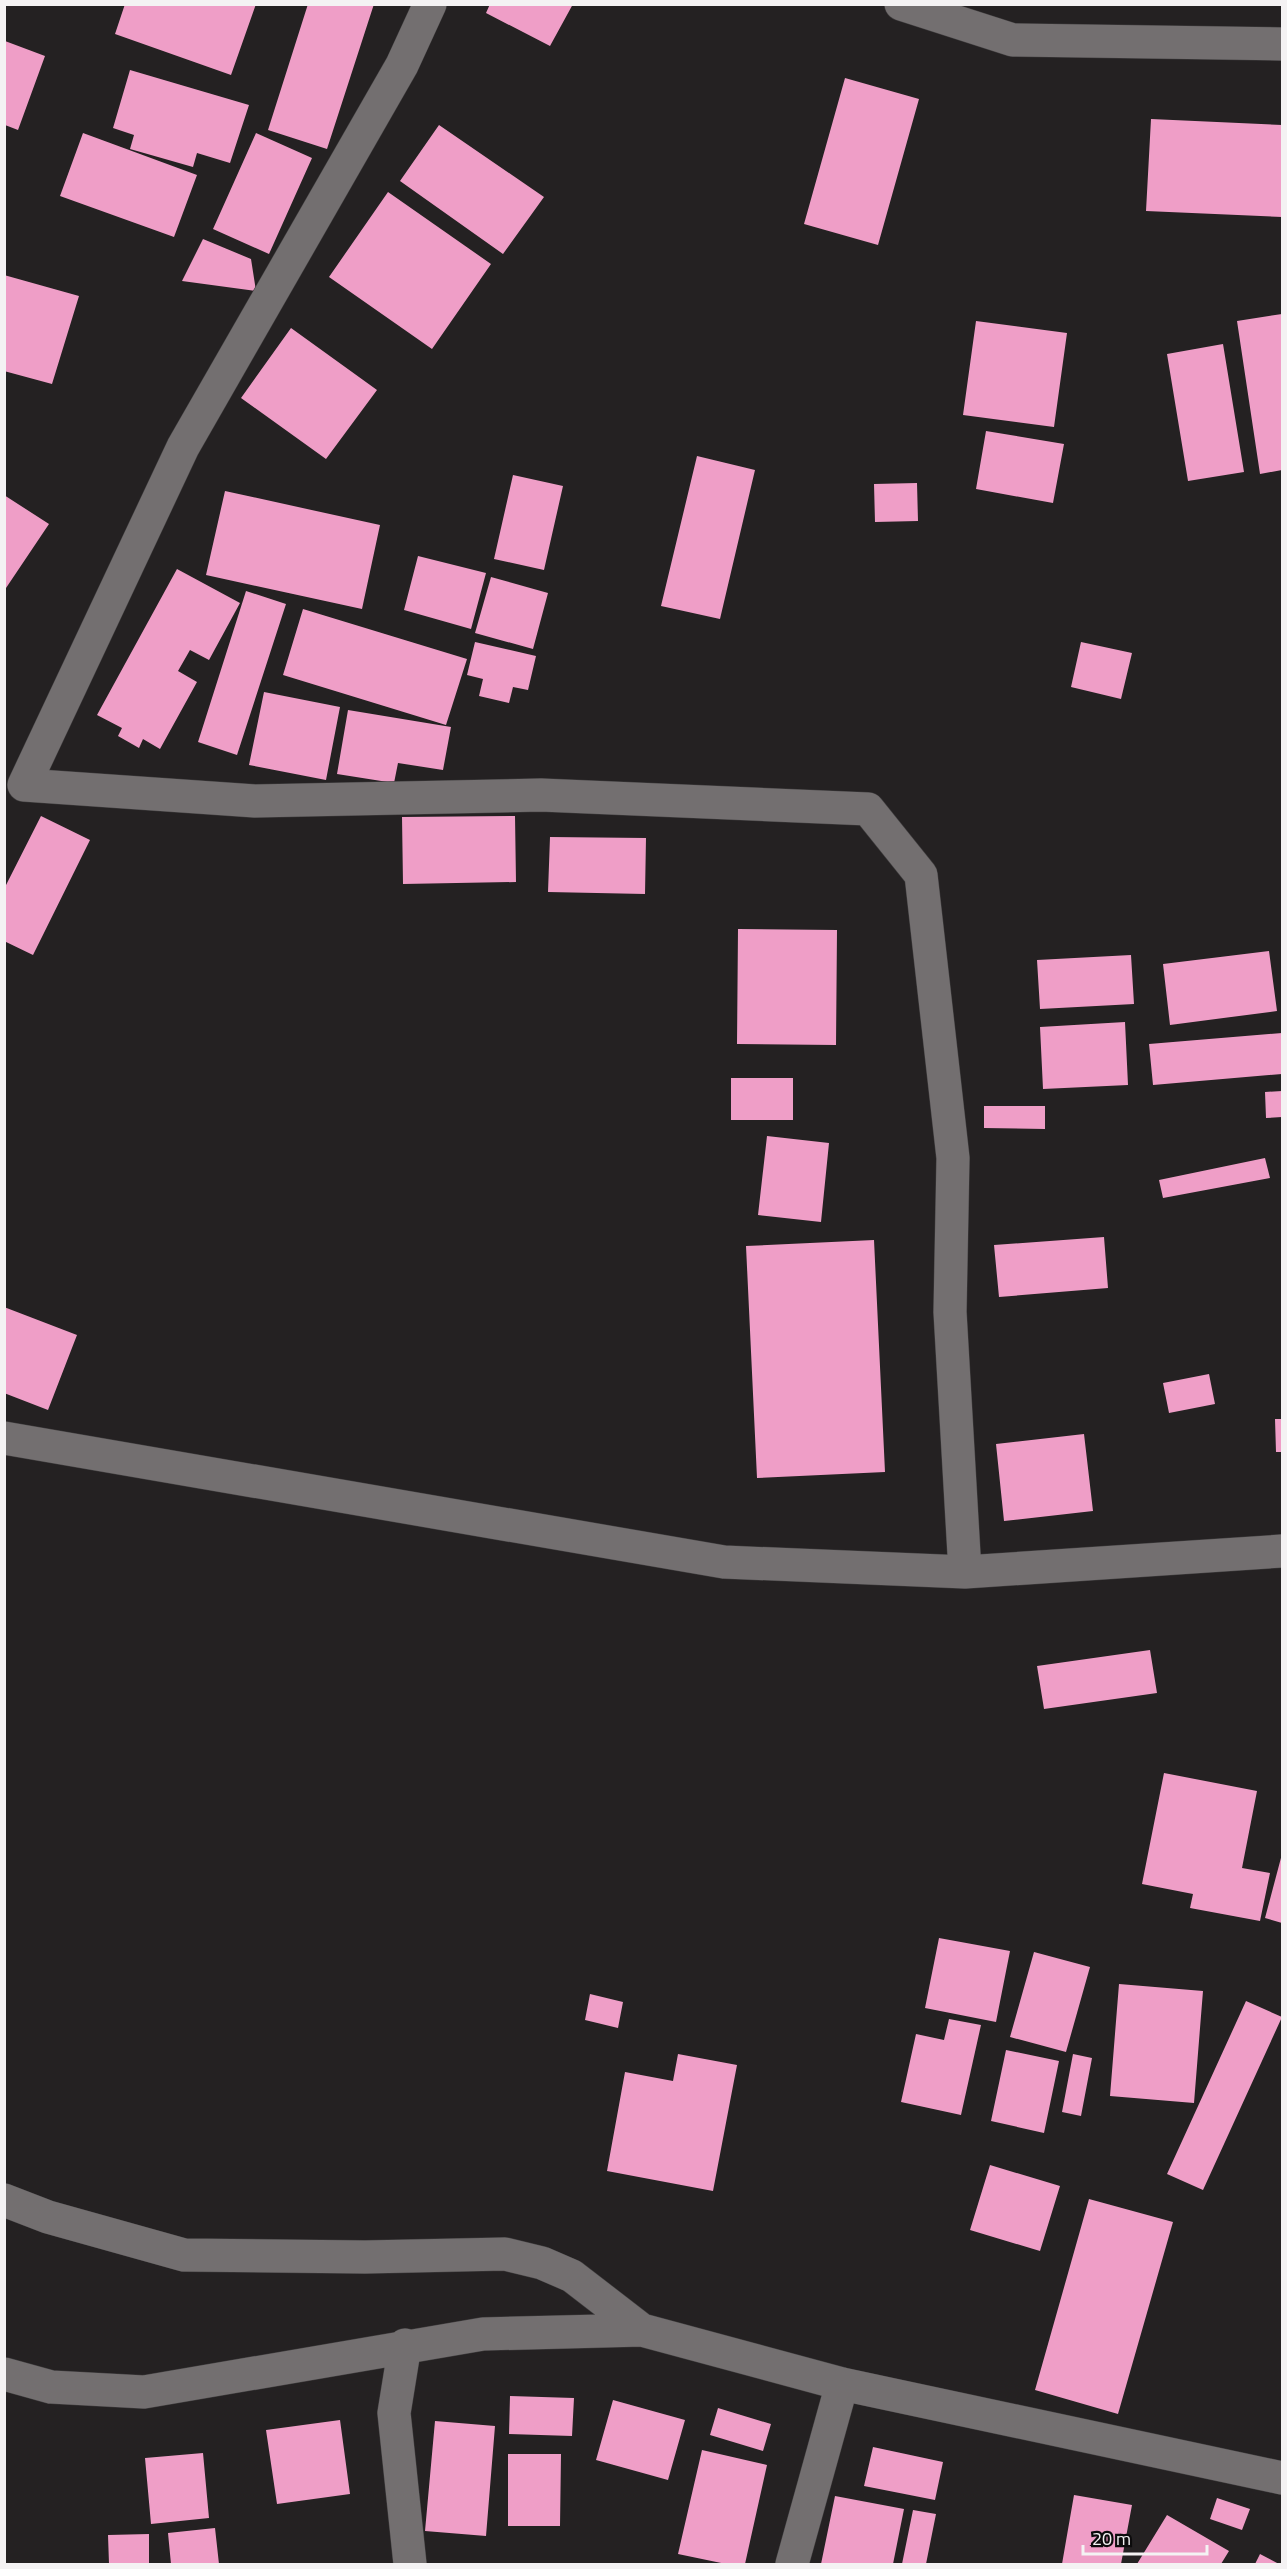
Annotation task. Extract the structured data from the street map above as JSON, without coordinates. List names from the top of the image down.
{
  "scale_bar": "20 m"
}
